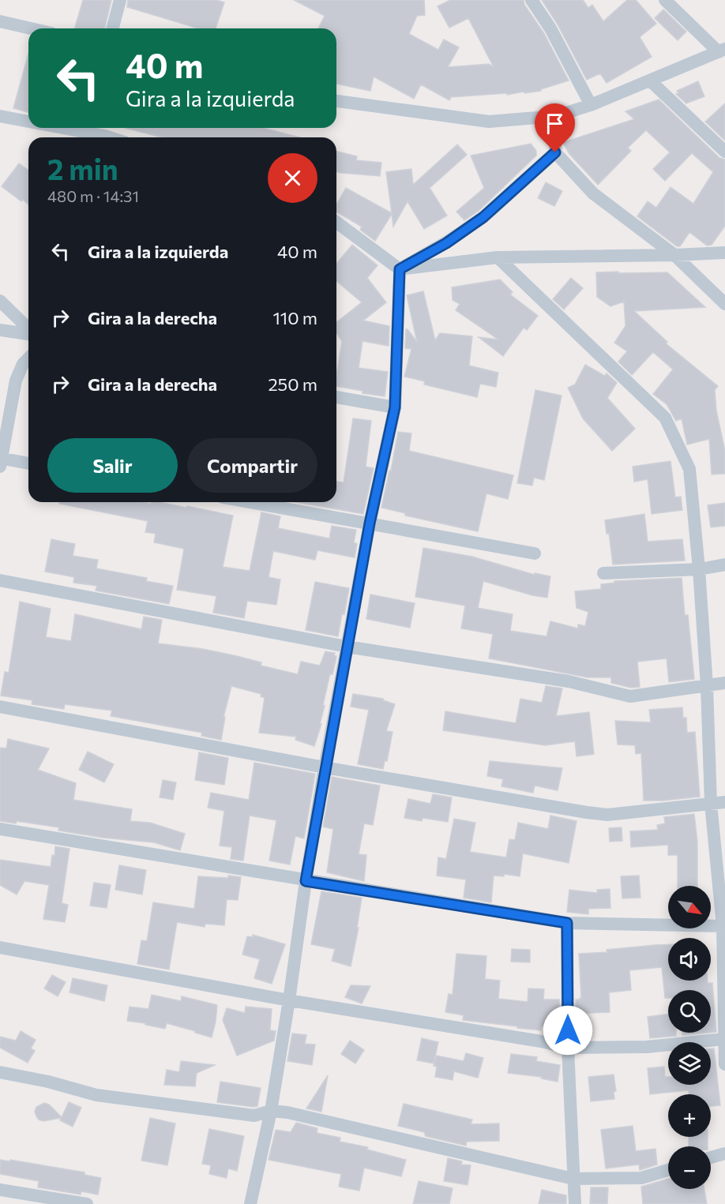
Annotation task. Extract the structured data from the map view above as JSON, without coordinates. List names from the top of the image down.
{
  "north": "bottom right",
  "page": {
    "turn": ["40 m", "Gira a la izquierda"],
    "heading": ["2 min", "480 m · 14:31"],
    "list": [
      {
        "name": "Gira a la izquierda",
        "value": "40 m"
      },
      {
        "name": "Gira a la derecha",
        "value": "110 m"
      },
      {
        "name": "Gira a la derecha",
        "value": "250 m"
      }
    ],
    "buttons": ["Salir", "Compartir"],
    "map_buttons": ["+", "−"]
  }
}
